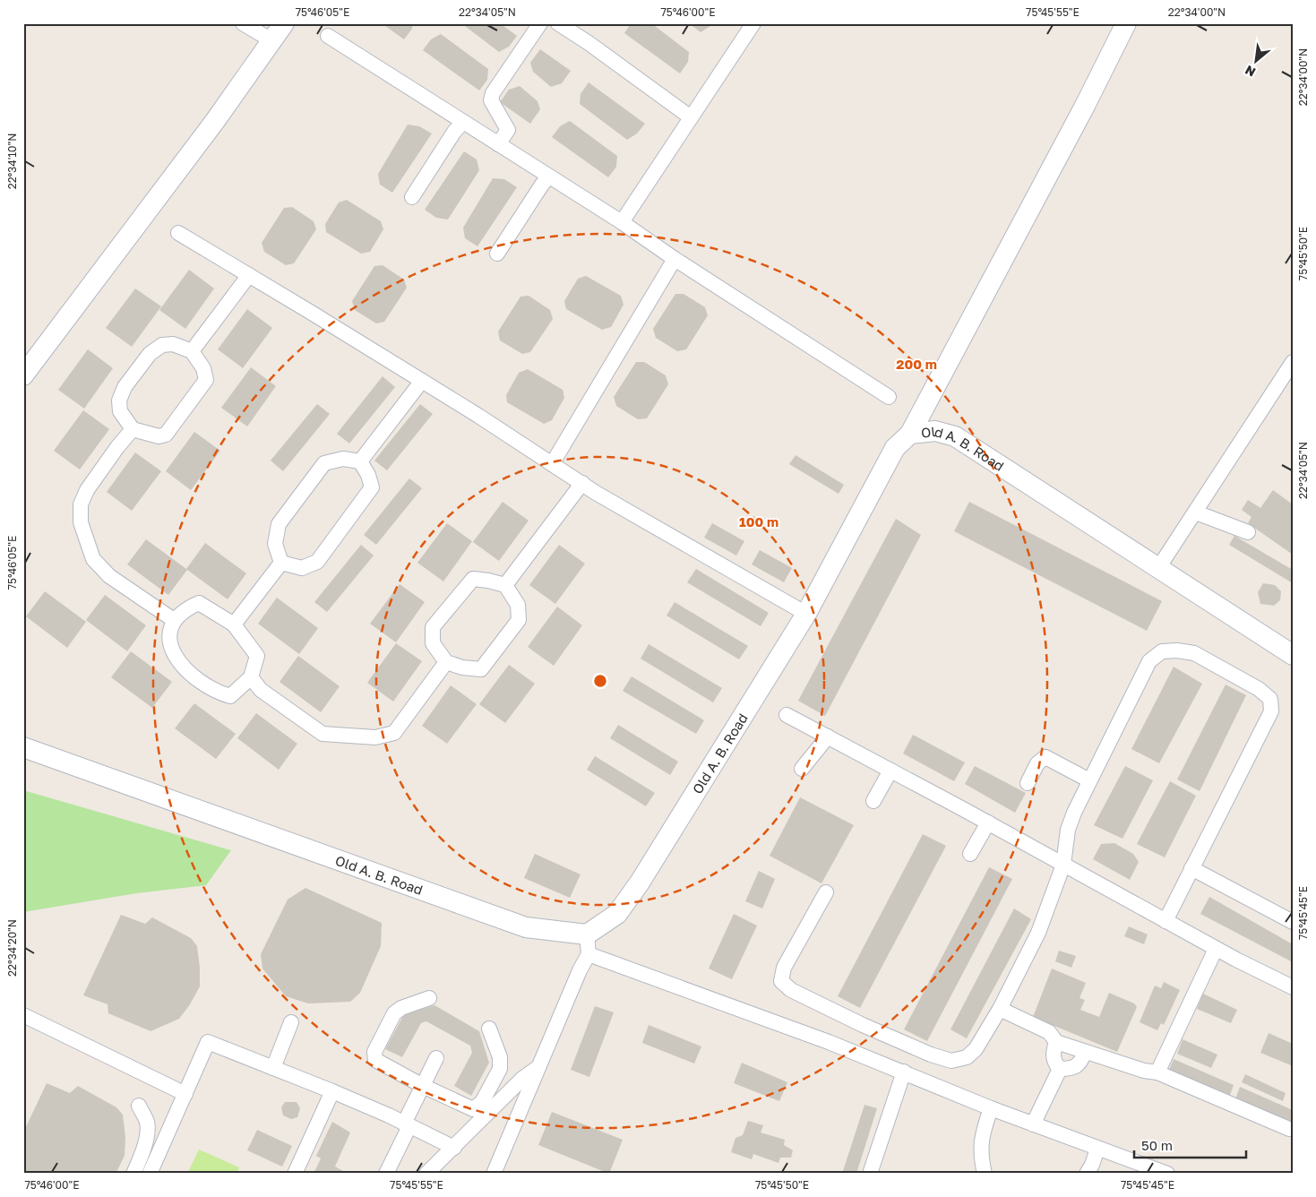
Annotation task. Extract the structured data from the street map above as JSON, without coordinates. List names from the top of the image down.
{
  "streets": {
    "street": ["Old A. B. Road"]
  },
  "scale_bar": "50 m",
  "north": "bottom left",
  "coordinates": [
    "75°46'05\"E",
    "22°34'05\"N",
    "75°46'00\"E",
    "75°45'55\"E",
    "22°34'00\"N",
    "22°34'10\"N",
    "75°45'50\"E",
    "75°45'45\"E",
    "22°34'20\"N"
  ],
  "rings": ["200 m", "100 m"]
}
